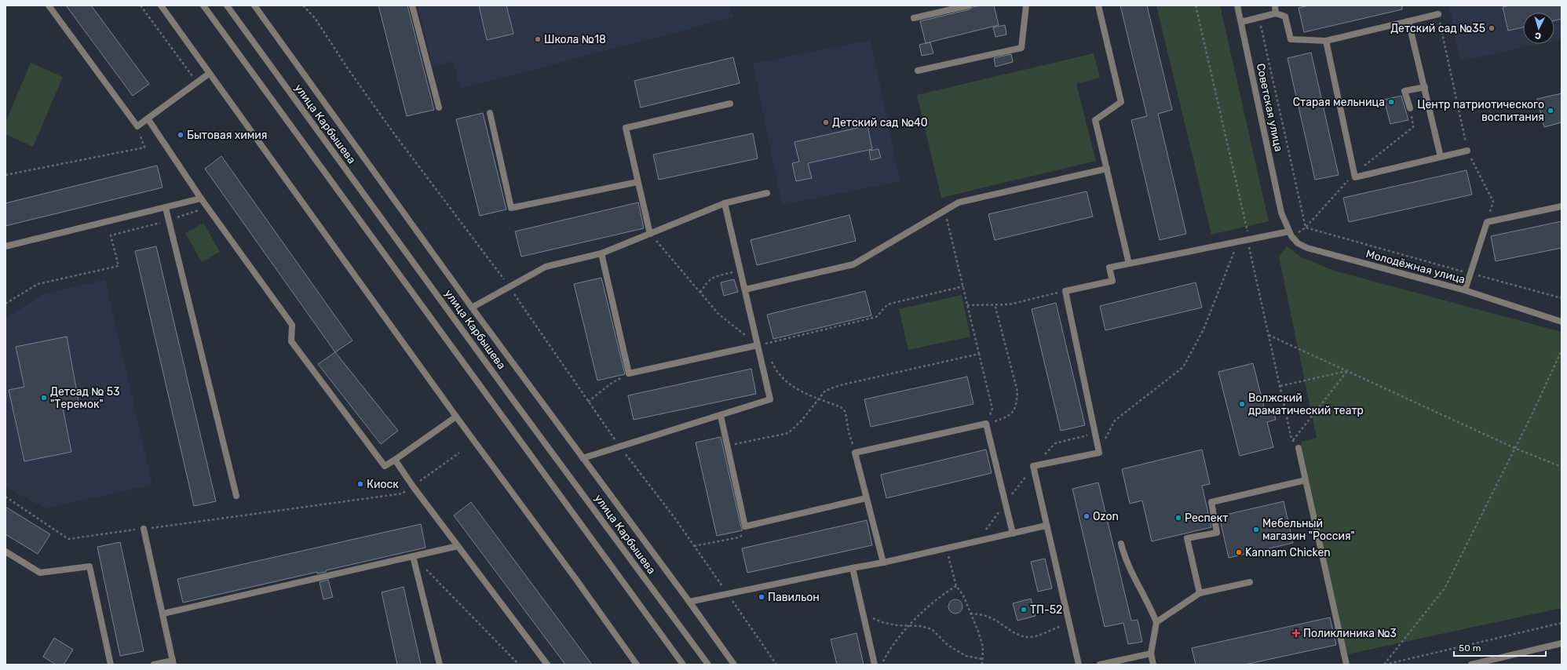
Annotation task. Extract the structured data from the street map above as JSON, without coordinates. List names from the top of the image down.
{
  "streets": {
    "street": ["Советская улица", "улица Карбышева", "Молодёжная улица"]
  },
  "crossings": [
    ["Советская улица", "Молодёжная улица"]
  ],
  "places": {
    "other": [
      "Детский сад №35",
      "Школа №18",
      "Старая мельница",
      "Центр патриотического воспитания",
      "Детский сад №40",
      "Бытовая химия",
      "Детсад № 53 \"Теремок\"",
      "Волжский драматический театр",
      "Киоск",
      "Ozon",
      "Респект",
      "Мебельный магазин \"Россия\"",
      "Kannam Chicken",
      "Павильон",
      "ТП-52"
    ],
    "health": ["Поликлиника №3"]
  },
  "scale_bar": "50 m",
  "north": "bottom"
}
